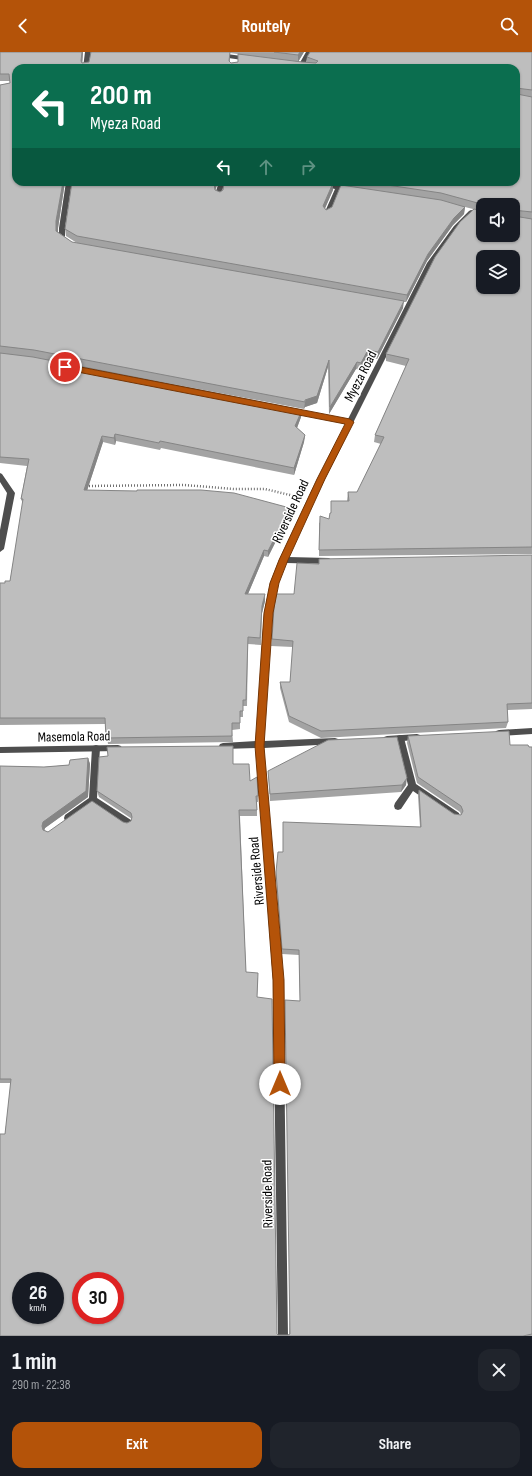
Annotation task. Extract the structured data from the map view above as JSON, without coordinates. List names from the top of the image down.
{
  "streets": {
    "street": ["Myeza Road", "Riverside Road", "Masemola Road"]
  },
  "crossings": [
    ["Myeza Road", "Riverside Road"]
  ],
  "page": {
    "header": "Routely",
    "turn": ["200 m", "Myeza Road"],
    "speed": "26 km/h",
    "limit": "30",
    "heading": ["1 min", "290 m · 22:38"],
    "buttons": ["Exit", "Share"]
  }
}
